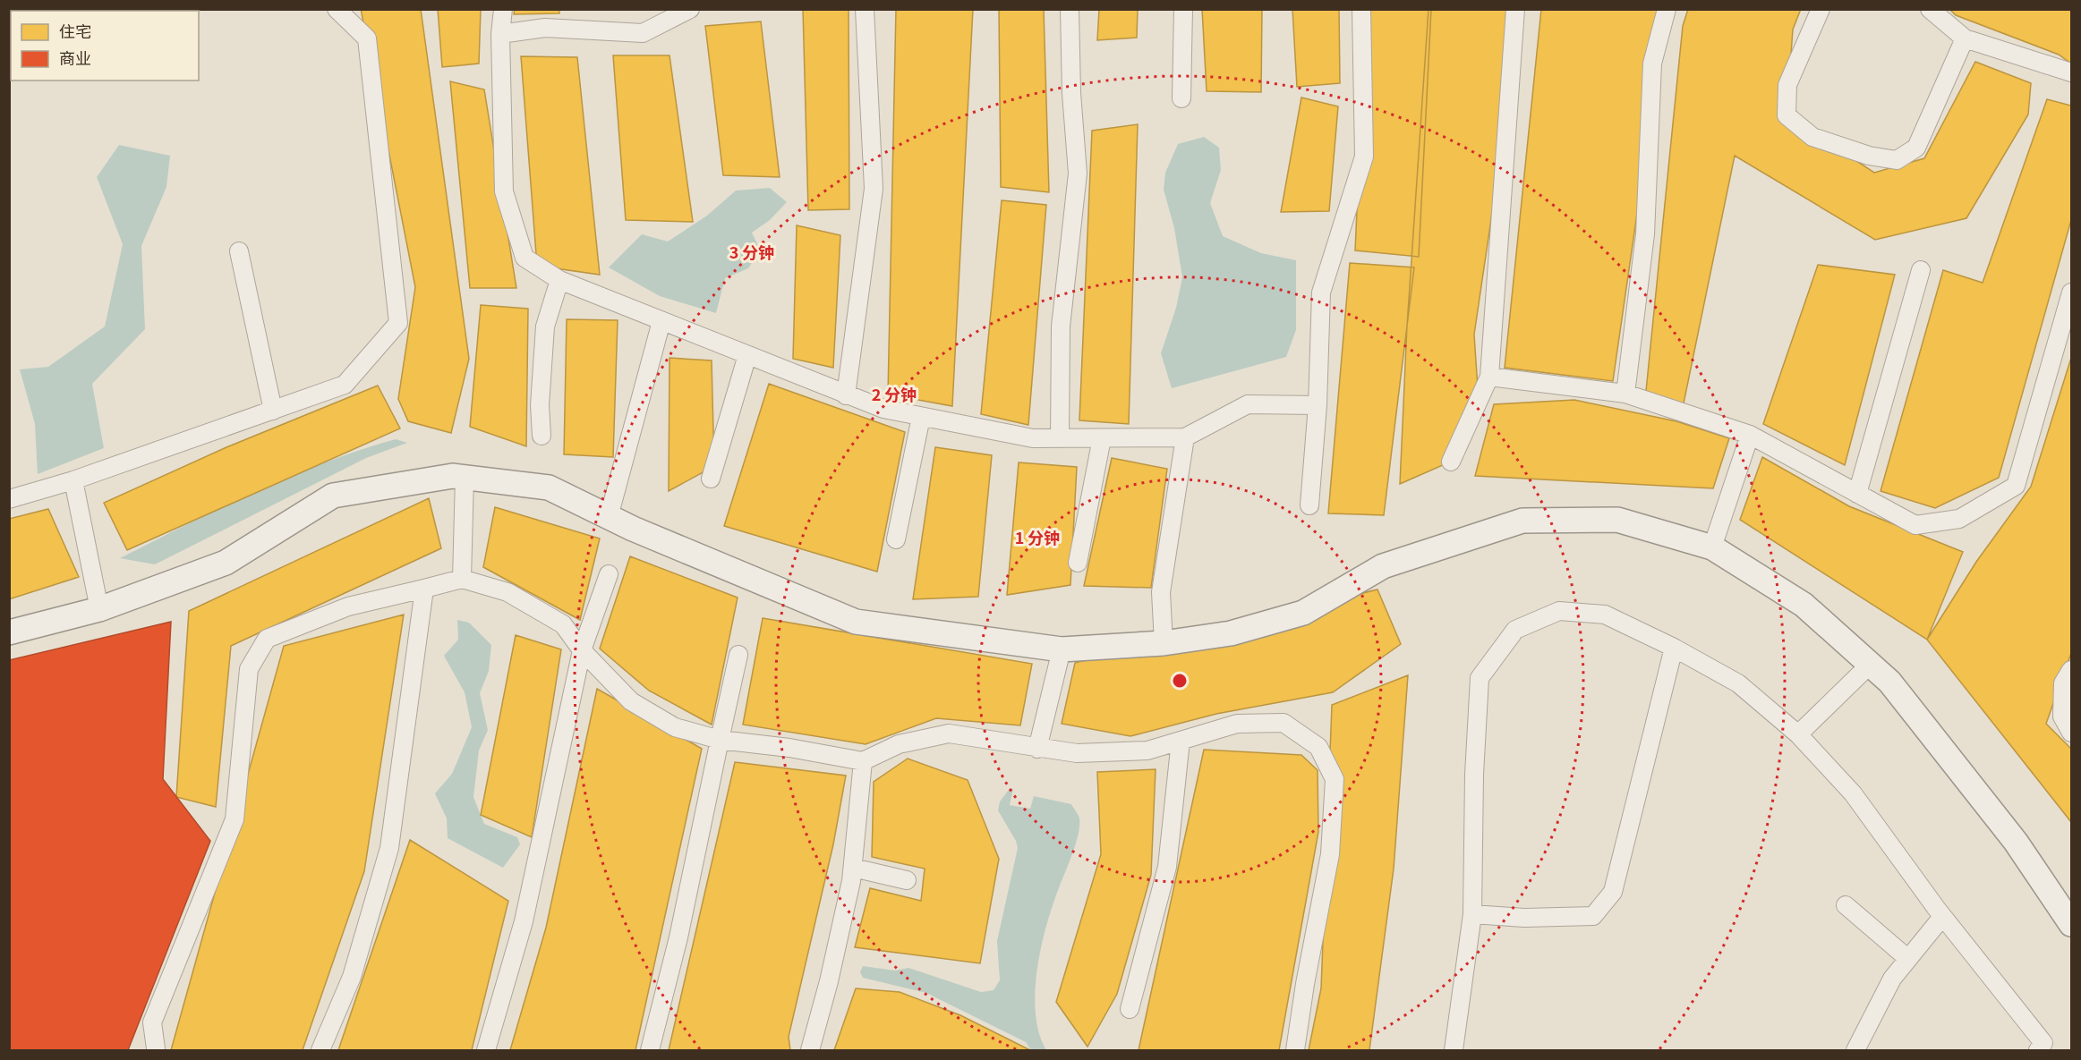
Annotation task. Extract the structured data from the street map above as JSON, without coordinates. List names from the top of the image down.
{
  "legend": ["住宅", "商业"],
  "rings": ["3 分钟", "2 分钟", "1 分钟"]
}
